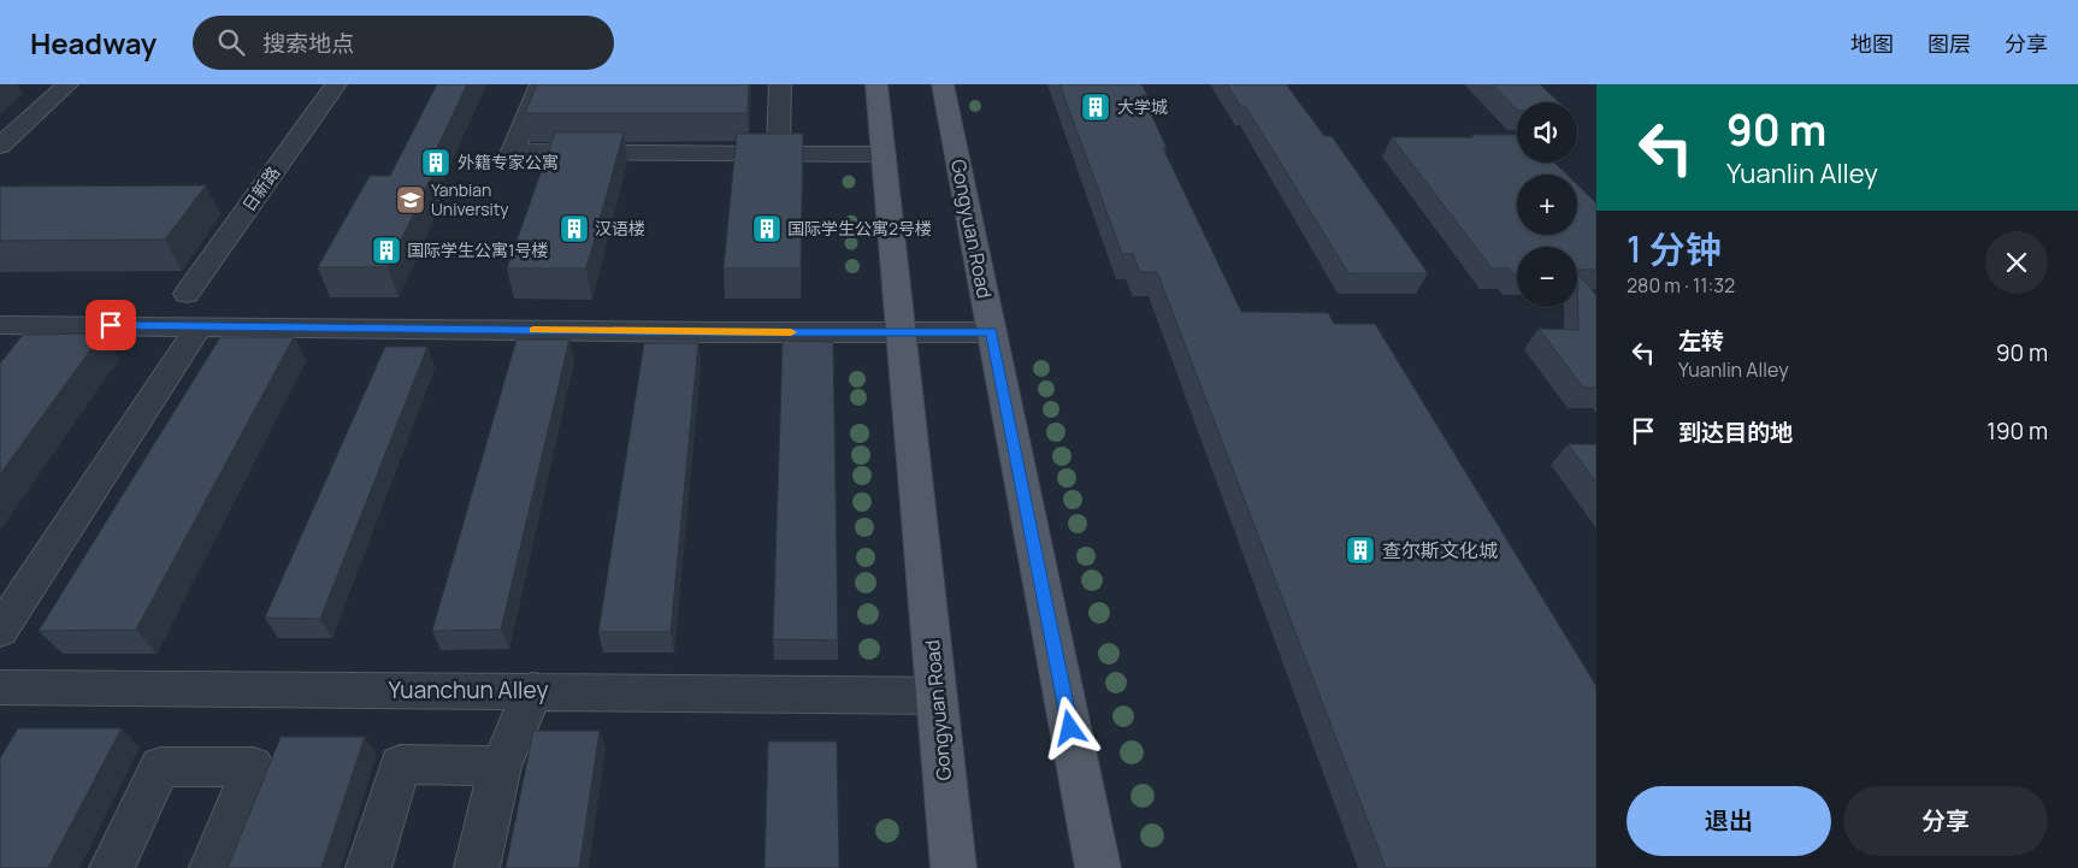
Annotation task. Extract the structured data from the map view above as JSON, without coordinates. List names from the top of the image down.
{
  "streets": {
    "main road": ["Gongyuan Road"],
    "street": ["日新路", "Yuanchun Alley"]
  },
  "crossings": [
    ["Gongyuan Road", "Yuanchun Alley"]
  ],
  "places": {
    "building": [
      "大学城",
      "外籍专家公寓",
      "汉语楼",
      "国际学生公寓2号楼",
      "国际学生公寓1号楼",
      "查尔斯文化城"
    ],
    "school or university": ["Yanbian University"]
  },
  "page": {
    "header": "Headway",
    "search": "搜索地点",
    "nav": ["地图", "图层", "分享"],
    "turn": ["90 m", "Yuanlin Alley"],
    "map_buttons": ["+", "−"],
    "heading": ["1 分钟", "280 m · 11:32"],
    "list": [
      {
        "name": "左转",
        "note": "Yuanlin Alley",
        "value": "90 m"
      },
      {
        "name": "到达目的地",
        "value": "190 m"
      }
    ],
    "buttons": ["退出", "分享"]
  }
}
